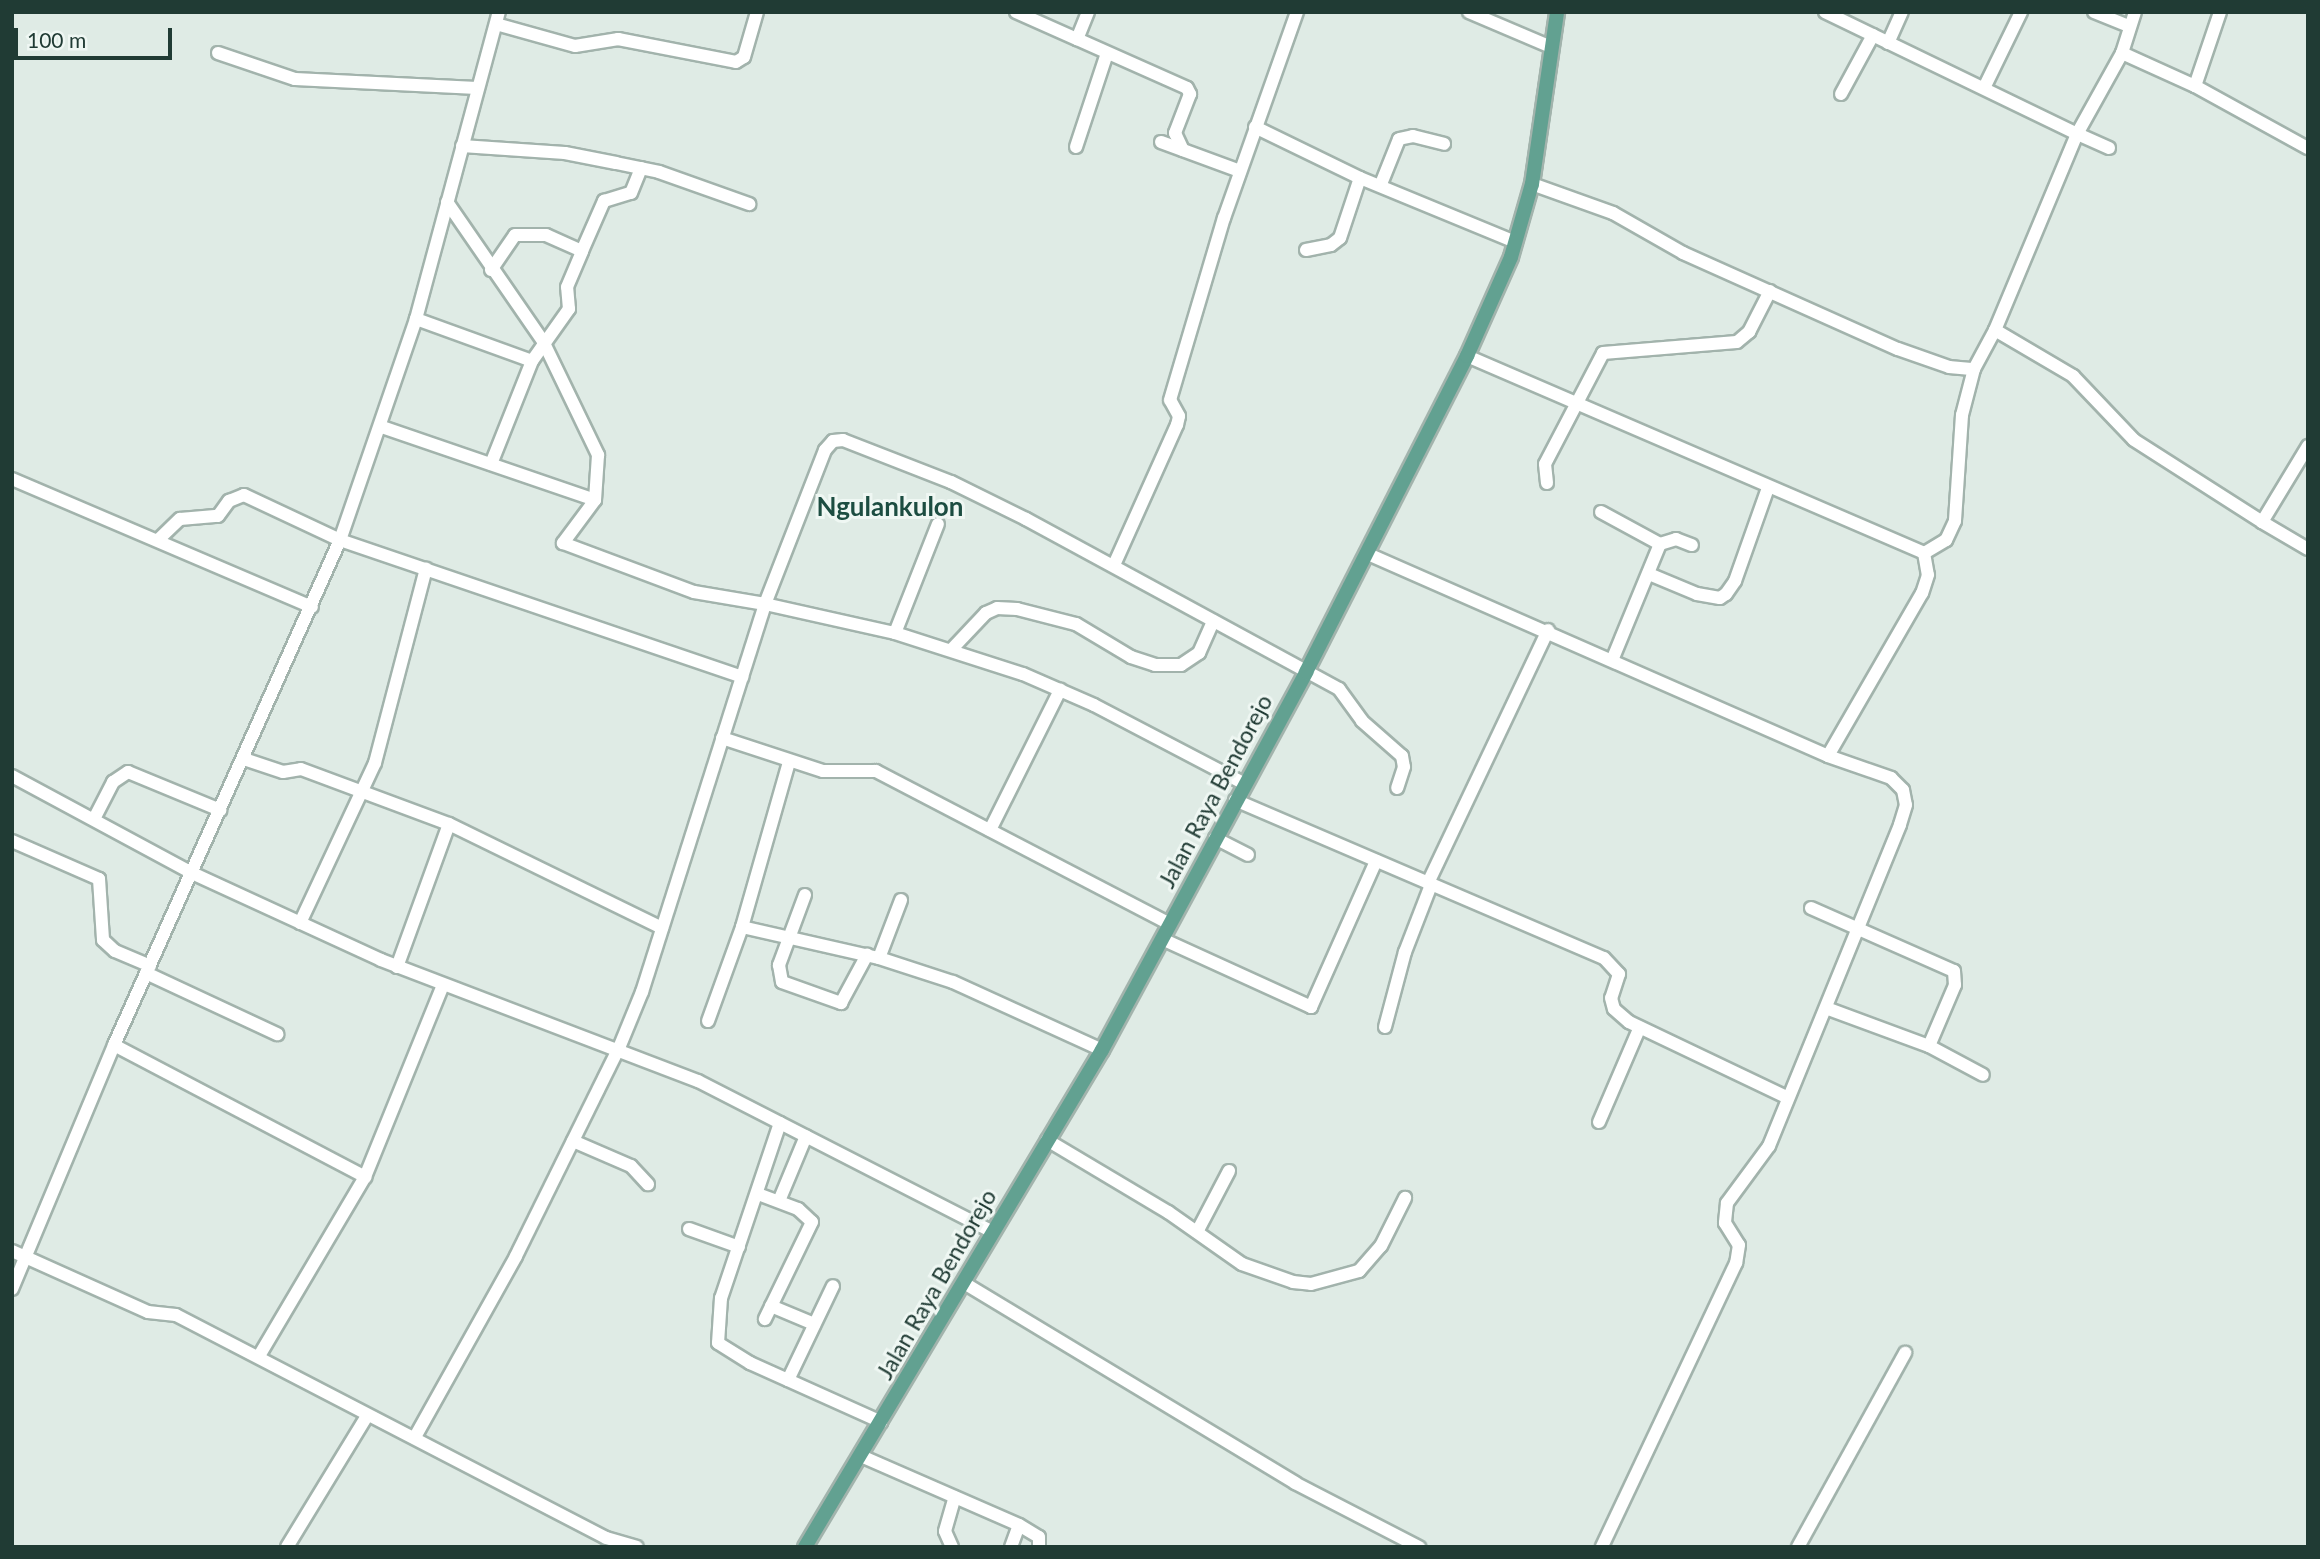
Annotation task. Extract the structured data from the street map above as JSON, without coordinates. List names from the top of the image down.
{
  "streets": {
    "main road": ["Jalan Raya Bendorejo"]
  },
  "districts": ["Ngulankulon"],
  "scale_bar": "100 m"
}
